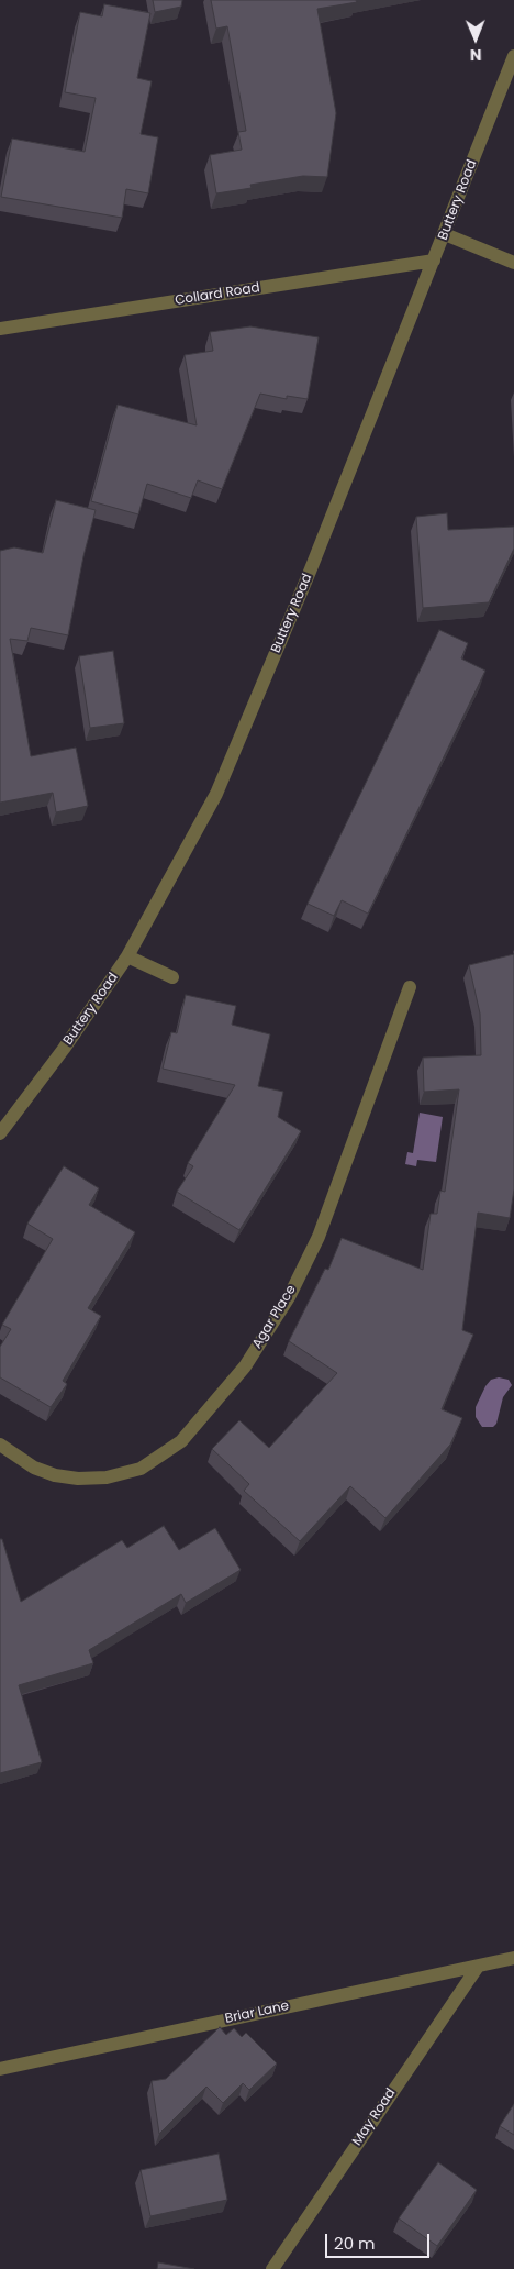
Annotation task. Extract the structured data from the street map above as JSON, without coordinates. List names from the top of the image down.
{
  "streets": {
    "street": [
      "Buttery Road",
      "Collard Road",
      "Agar Place",
      "Briar Lane",
      "May Road"
    ]
  },
  "crossings": [
    ["Buttery Road", "Collard Road"],
    ["Briar Lane", "May Road"]
  ],
  "scale_bar": "20 m",
  "north": "bottom"
}
